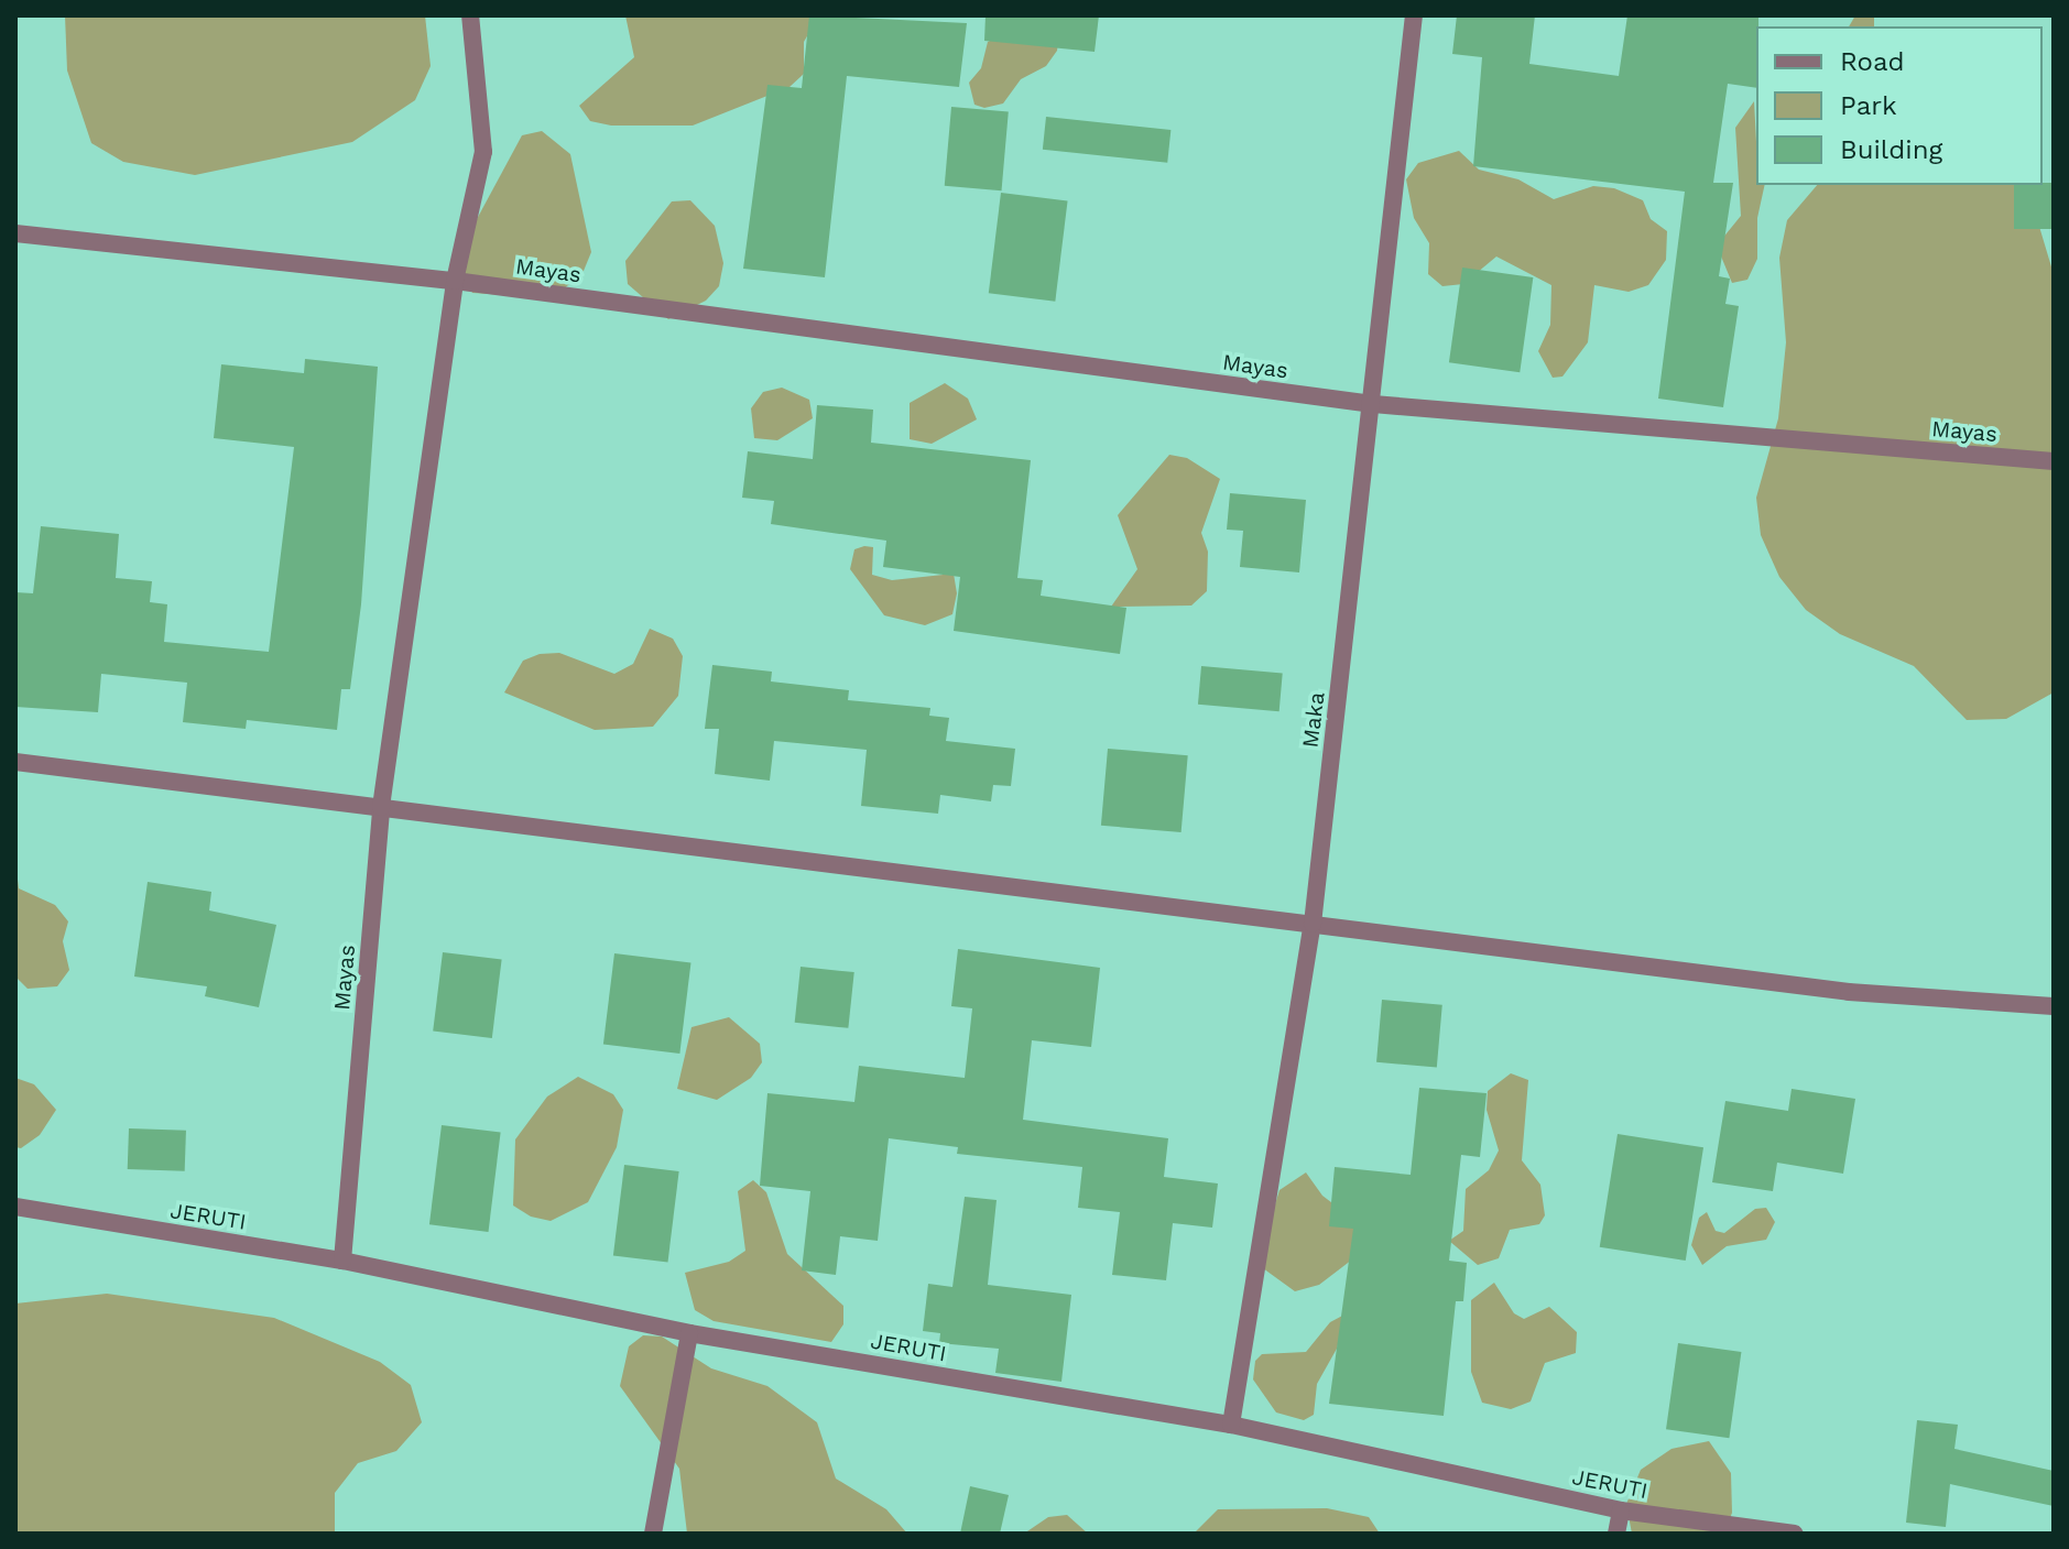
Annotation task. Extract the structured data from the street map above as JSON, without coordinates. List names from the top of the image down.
{
  "streets": {
    "street": ["Mayas", "Maka", "JERUTI"]
  },
  "crossings": [
    ["Mayas", "Maka"],
    ["Mayas", "JERUTI"],
    ["Maka", "JERUTI"]
  ],
  "legend": ["Road", "Park", "Building"]
}
